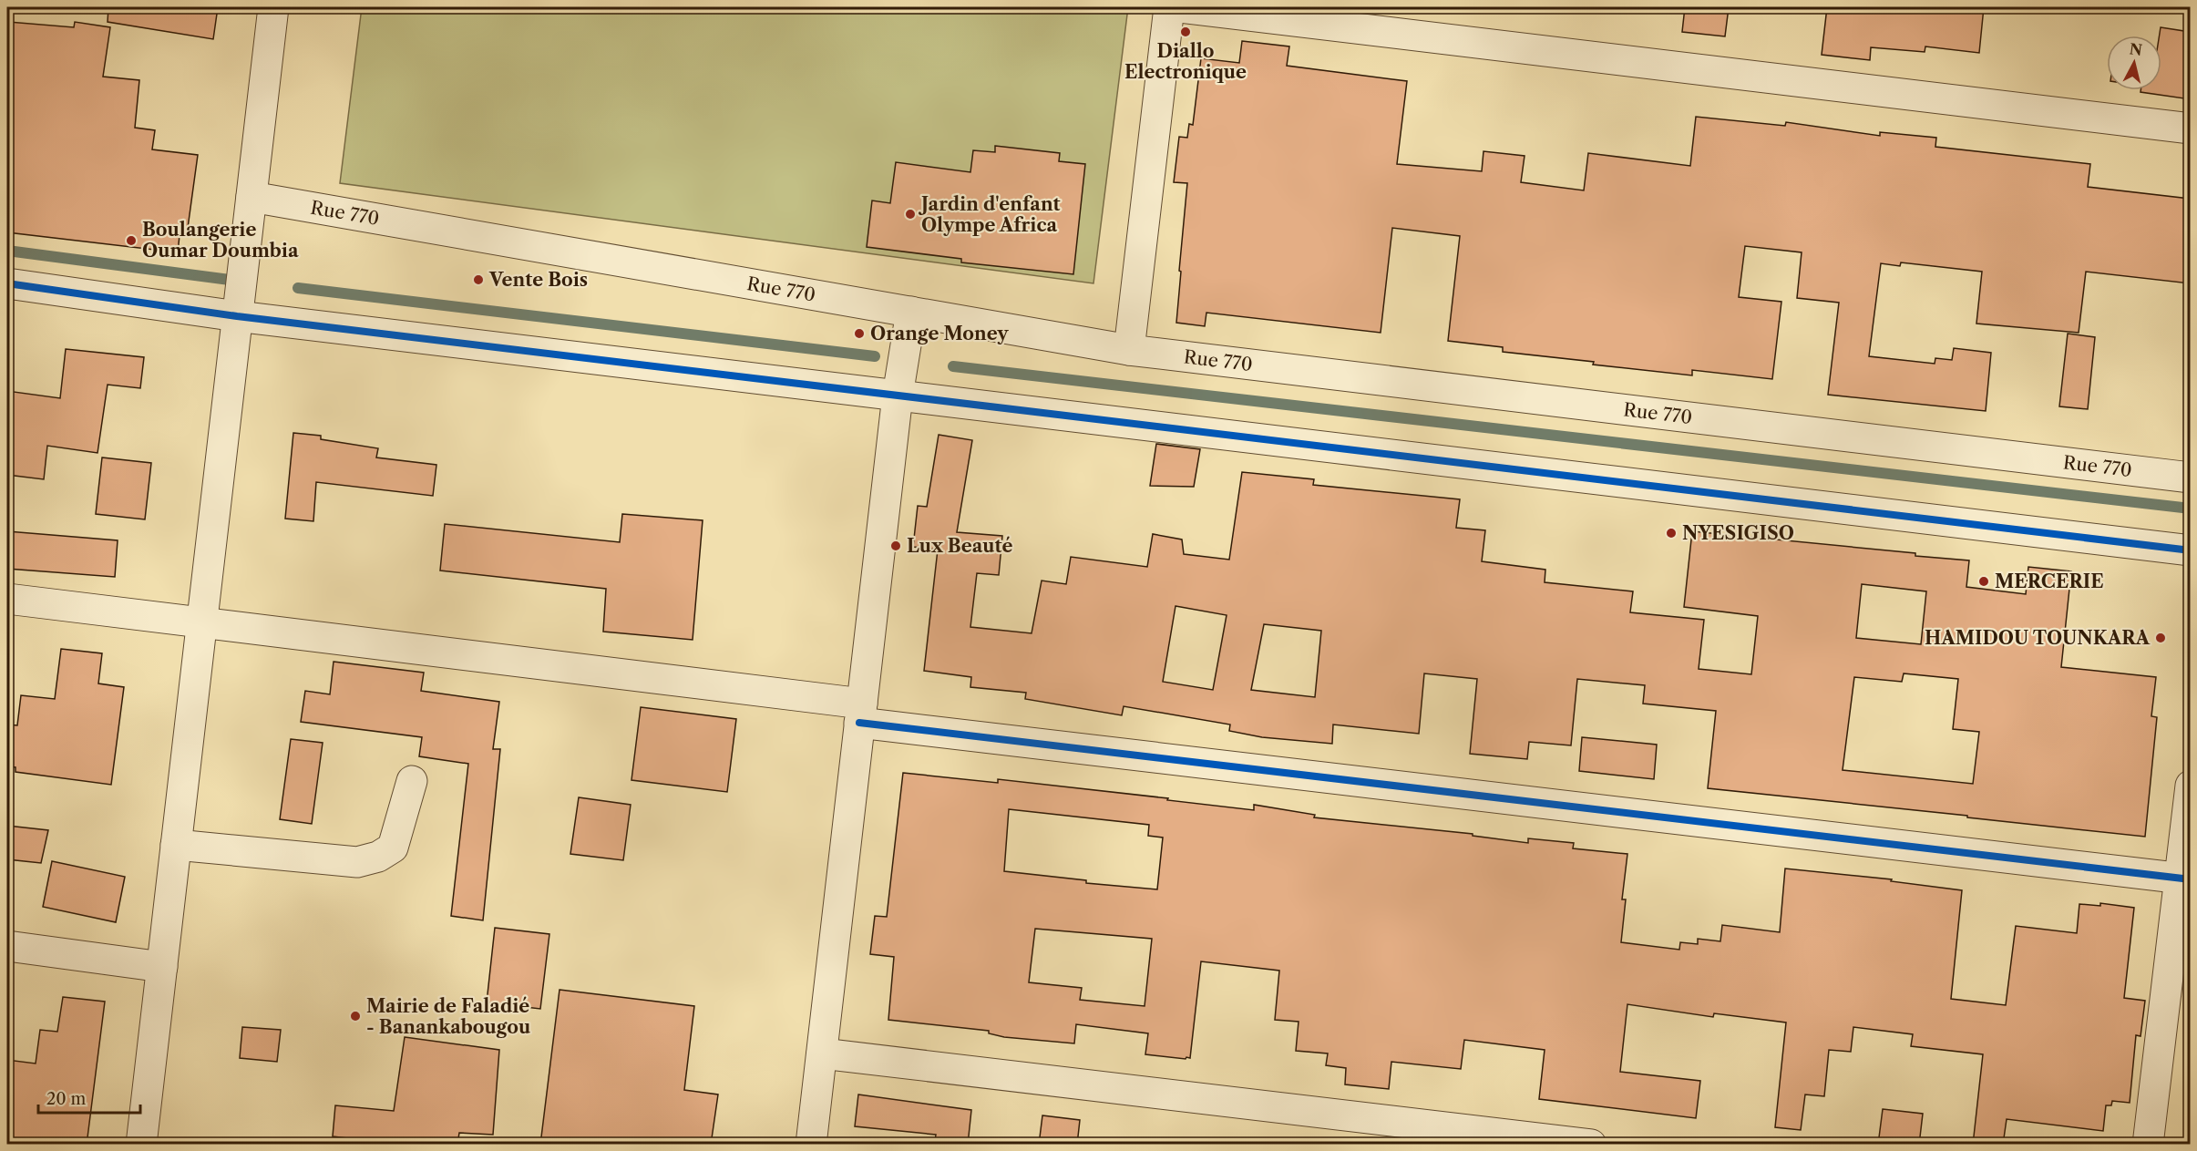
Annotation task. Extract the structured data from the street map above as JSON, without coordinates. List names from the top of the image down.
{
  "streets": {
    "street": ["Rue 770"]
  },
  "places": [
    "Diallo Electronique",
    "Jardin d'enfant Olympe Africa",
    "Boulangerie Oumar Doumbia",
    "Vente Bois",
    "Orange Money",
    "NYESIGISO",
    "Lux Beauté",
    "MERCERIE",
    "HAMIDOU TOUNKARA",
    "Mairie de Faladié - Banankabougou"
  ],
  "scale_bar": "20 m",
  "north": "top"
}
